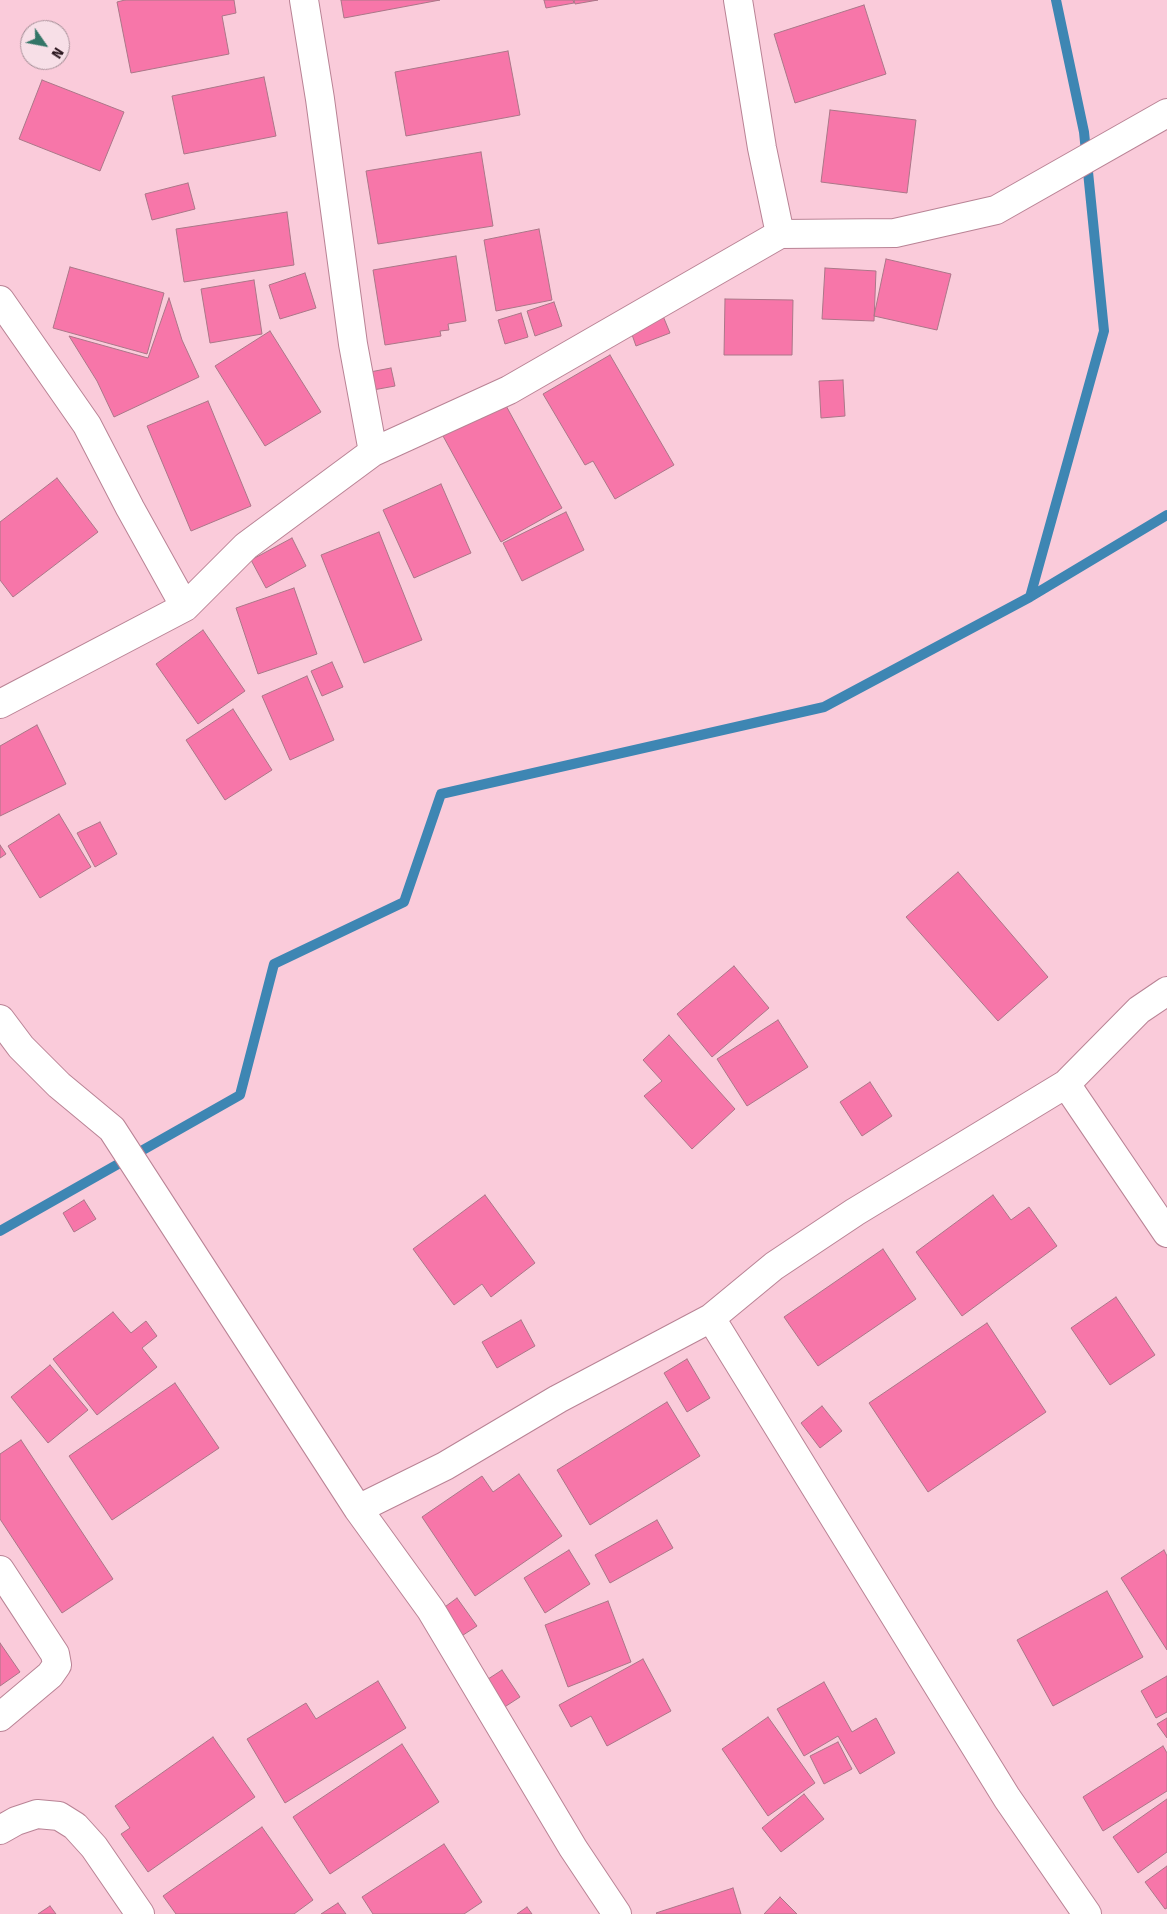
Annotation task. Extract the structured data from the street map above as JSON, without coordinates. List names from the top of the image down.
{
  "north": "bottom right"
}
